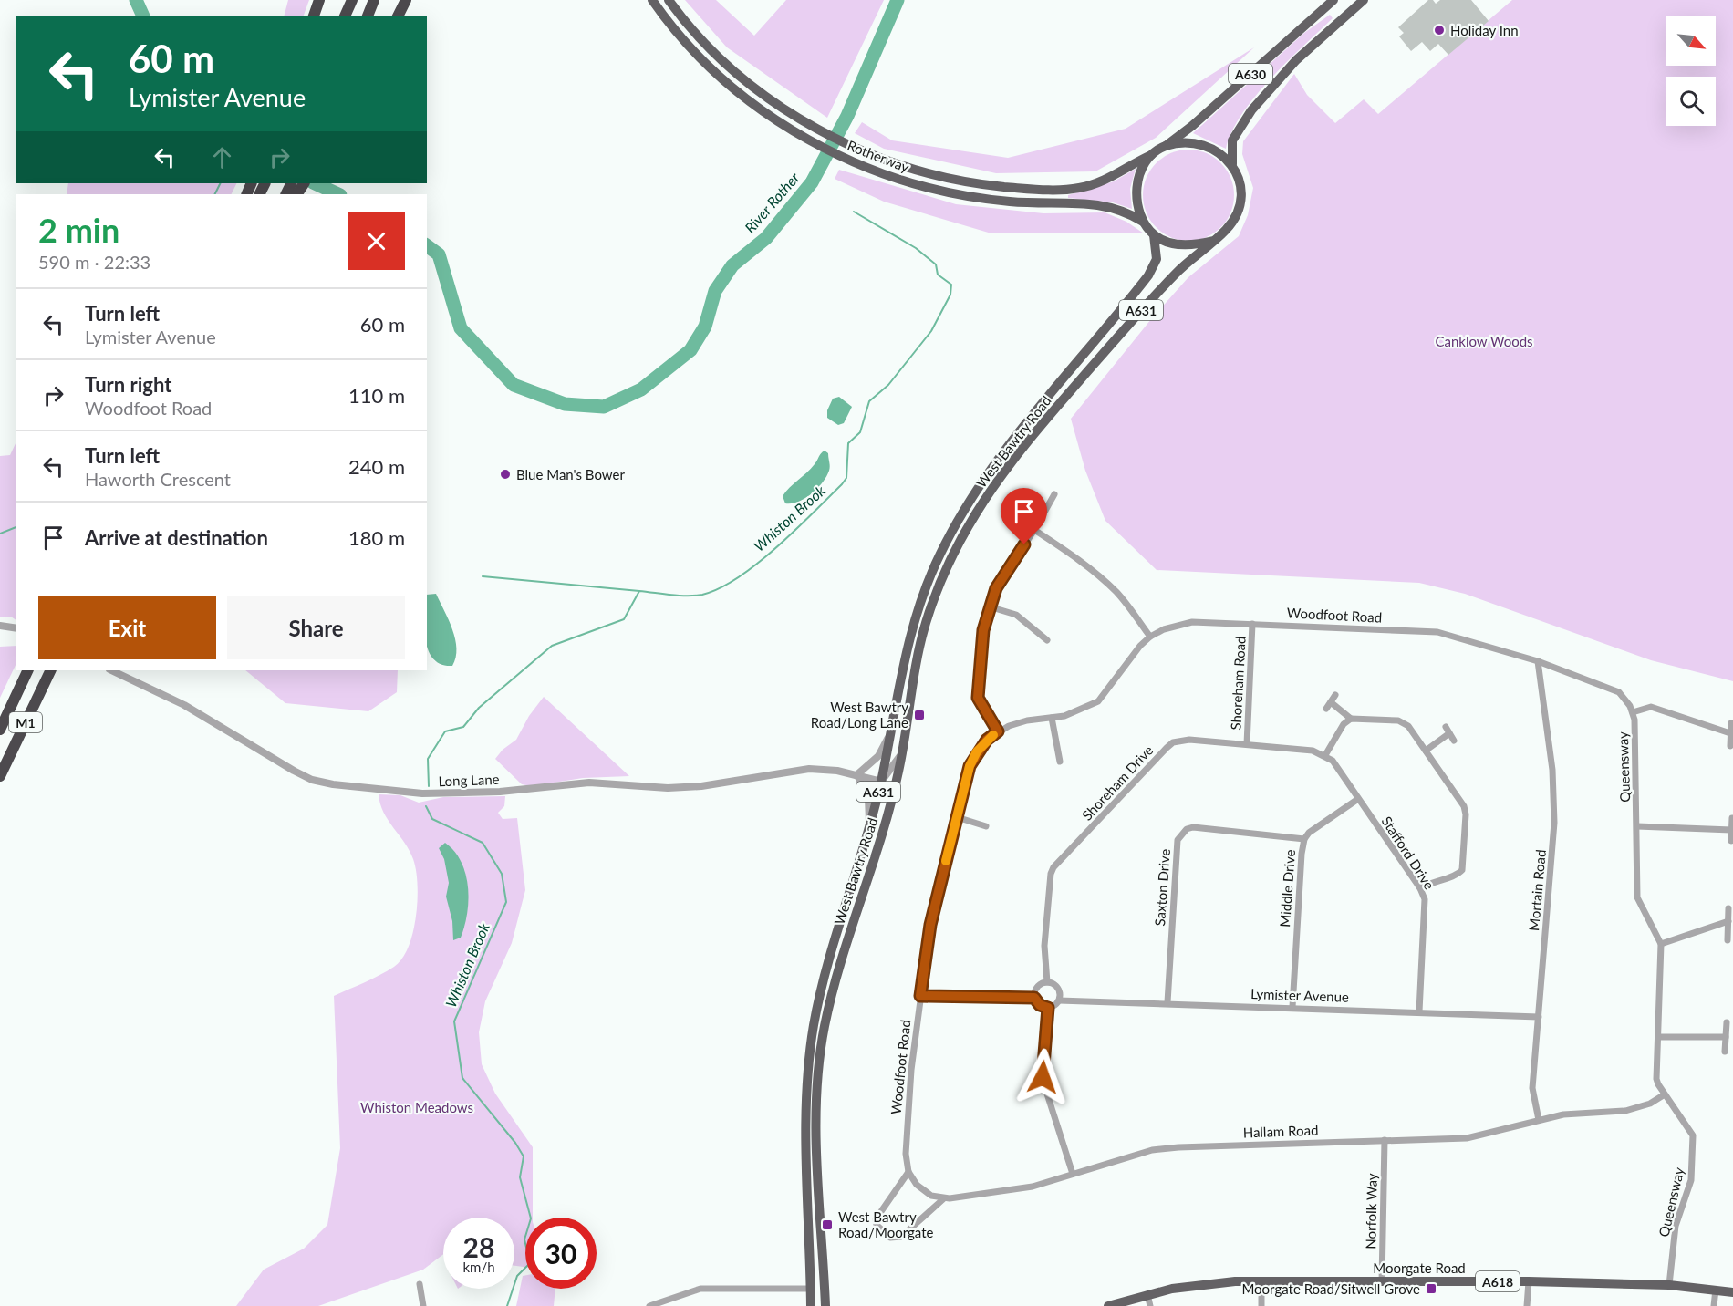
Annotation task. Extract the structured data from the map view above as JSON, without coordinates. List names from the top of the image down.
{
  "streets": {
    "highway": ["M1"],
    "main road": [
      "A630",
      "Rotherway",
      "A631",
      "West Bawtry Road",
      "Moorgate Road",
      "A618"
    ],
    "street": [
      "Woodfoot Road",
      "Shoreham Road",
      "Queensway",
      "Long Lane",
      "Shoreham Drive",
      "Stafford Drive",
      "Saxton Drive",
      "Middle Drive",
      "Mortain Road",
      "Lymister Avenue",
      "Hallam Road",
      "Norfolk Way"
    ]
  },
  "crossings": [
    ["A630", "Rotherway"],
    ["A630", "West Bawtry Road"],
    ["Rotherway", "West Bawtry Road"],
    ["A631", "West Bawtry Road"],
    ["A631", "Long Lane"],
    ["West Bawtry Road", "Long Lane"],
    ["Woodfoot Road", "Shoreham Road"],
    ["Woodfoot Road", "Queensway"],
    ["Woodfoot Road", "Mortain Road"],
    ["Shoreham Road", "Shoreham Drive"],
    ["Queensway", "Hallam Road"],
    ["Queensway", "Moorgate Road"],
    ["Shoreham Drive", "Stafford Drive"],
    ["Shoreham Drive", "Lymister Avenue"],
    ["Stafford Drive", "Middle Drive"],
    ["Stafford Drive", "Lymister Avenue"],
    ["Saxton Drive", "Middle Drive"],
    ["Saxton Drive", "Lymister Avenue"],
    ["Middle Drive", "Lymister Avenue"],
    ["Mortain Road", "Lymister Avenue"],
    ["Mortain Road", "Hallam Road"],
    ["Hallam Road", "Norfolk Way"],
    ["Norfolk Way", "Moorgate Road"]
  ],
  "water": ["River Rother", "Whiston Brook"],
  "parks": ["Canklow Woods", "Whiston Meadows"],
  "places": {
    "other": ["Holiday Inn", "Blue Man's Bower"],
    "transit": ["West Bawtry Road/Long Lane", "West Bawtry Road/Moorgate", "Moorgate Road/Sitwell Grove"]
  },
  "north": "bottom right",
  "page": {
    "turn": ["60 m", "Lymister Avenue"],
    "heading": ["2 min", "590 m · 22:33"],
    "list": [
      {
        "name": "Turn left",
        "note": "Lymister Avenue",
        "value": "60 m"
      },
      {
        "name": "Turn right",
        "note": "Woodfoot Road",
        "value": "110 m"
      },
      {
        "name": "Turn left",
        "note": "Haworth Crescent",
        "value": "240 m"
      },
      {
        "name": "Arrive at destination",
        "value": "180 m"
      }
    ],
    "buttons": ["Exit", "Share"],
    "speed": "28 km/h",
    "limit": "30"
  }
}
